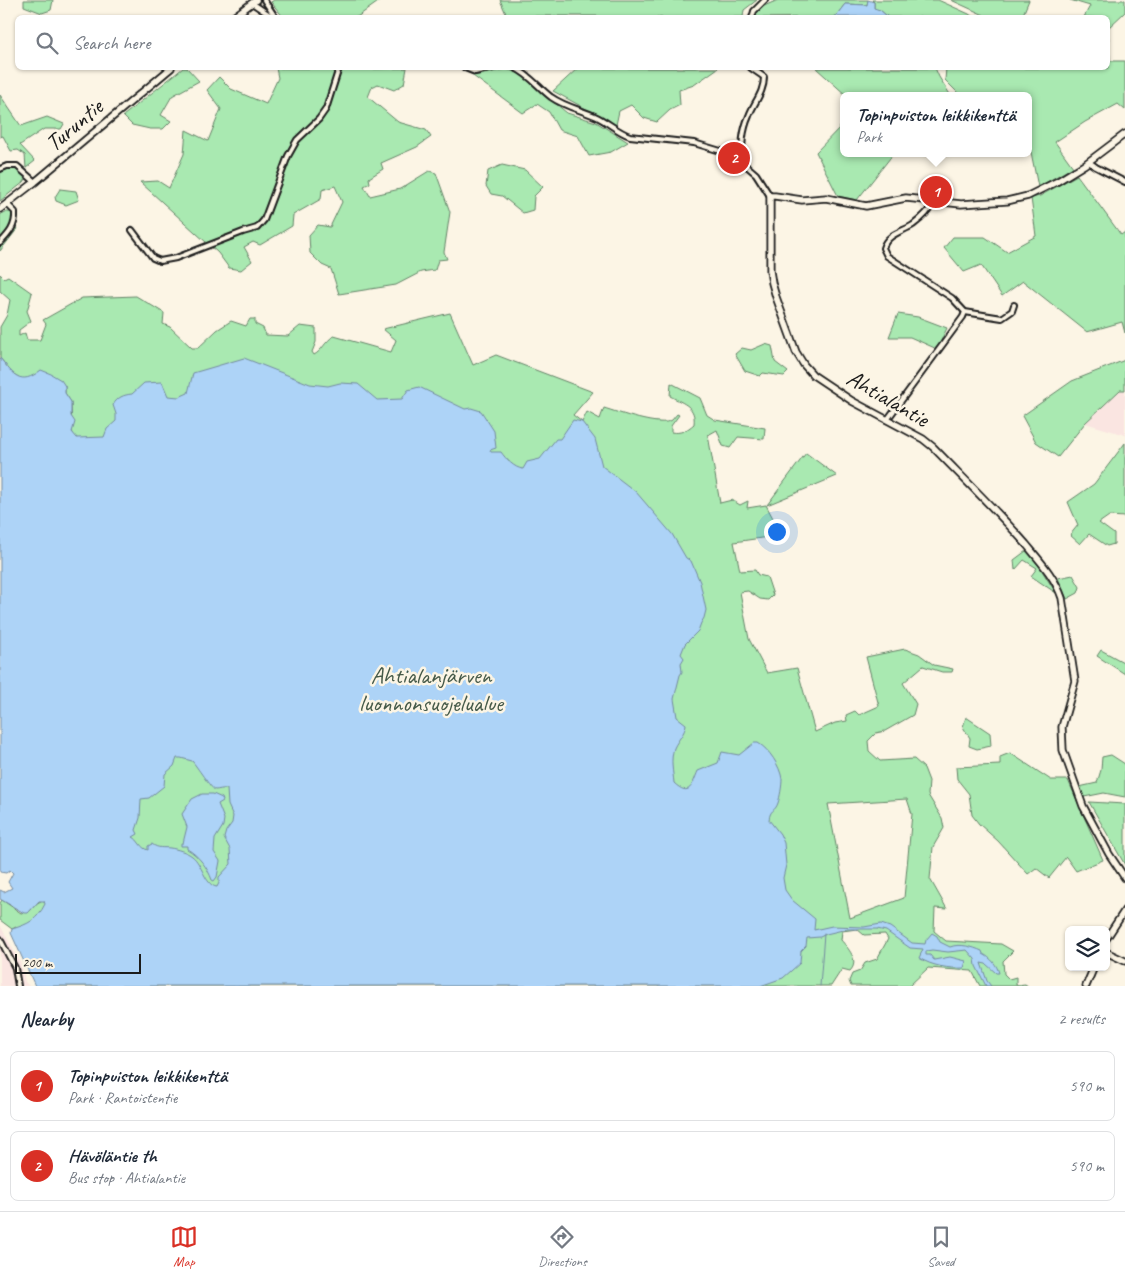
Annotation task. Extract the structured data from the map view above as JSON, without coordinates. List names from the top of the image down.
{
  "streets": {
    "street": ["Turuntie", "Ahtialantie"]
  },
  "parks": ["Ahtialanjärven luonnonsuojelualue"],
  "scale_bar": "200 m",
  "page": {
    "search": "Search here",
    "popup": ["Topinpuiston leikkikenttä", "Park"],
    "pins": ["2", "1"],
    "scale": "200 m",
    "heading": ["Nearby", "2 results"],
    "list": [
      {
        "mark": "1",
        "name": "Topinpuiston leikkikenttä",
        "note": "Park · Rantoistentie",
        "value": "590 m"
      },
      {
        "mark": "2",
        "name": "Hävöläntie th",
        "note": "Bus stop · Ahtialantie",
        "value": "590 m"
      }
    ],
    "nav": ["Map", "Directions", "Saved"]
  }
}
